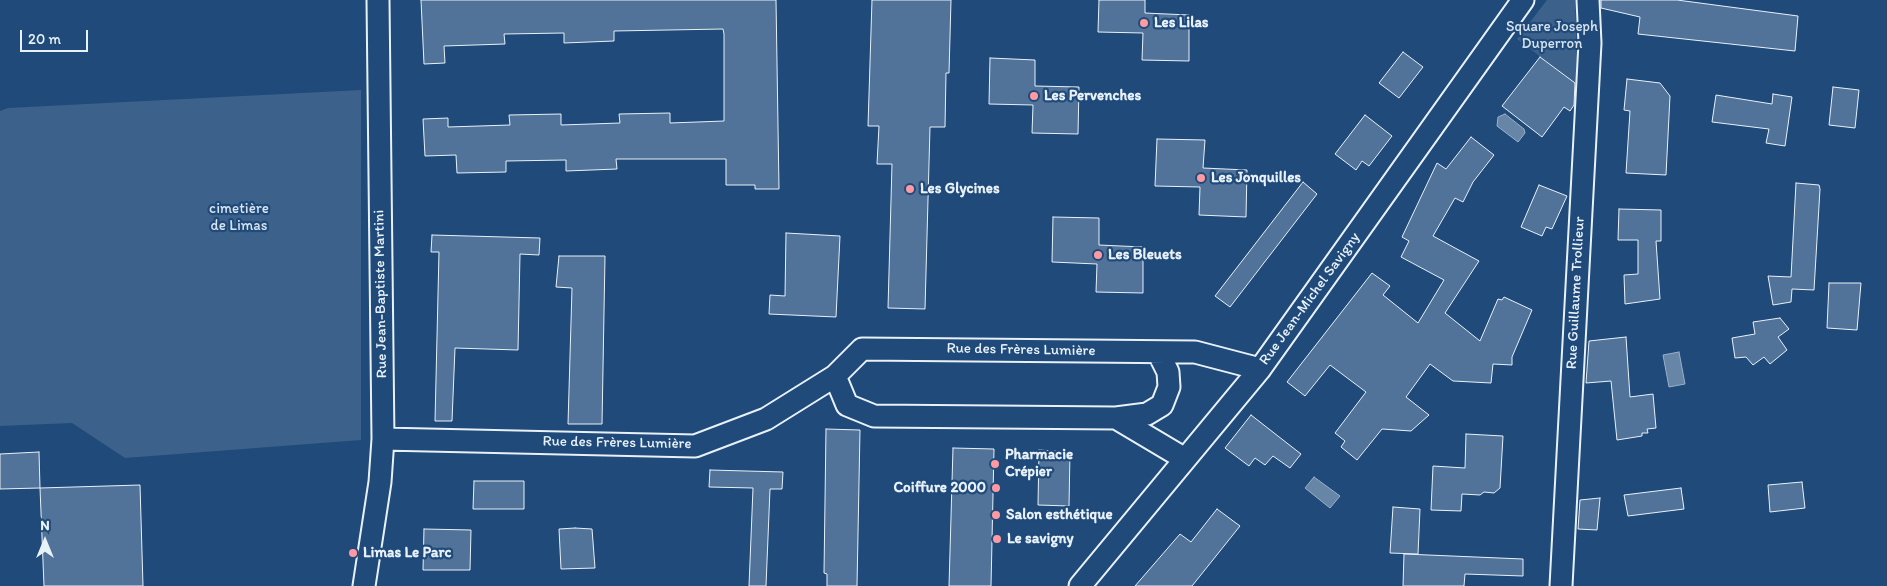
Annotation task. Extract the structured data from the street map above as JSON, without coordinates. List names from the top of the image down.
{
  "streets": {
    "street": [
      "Rue Guillaume Trollieur",
      "Rue Jean-Baptiste Martini",
      "Rue Jean-Michel Savigny",
      "Rue des Frères Lumière"
    ]
  },
  "crossings": [
    ["Rue Jean-Baptiste Martini", "Rue des Frères Lumière"],
    ["Rue Jean-Michel Savigny", "Rue des Frères Lumière"]
  ],
  "parks": ["Square Joseph Duperron", "cimetière de Limas"],
  "places": [
    "Les Lilas",
    "Les Pervenches",
    "Les Jonquilles",
    "Les Glycines",
    "Les Bleuets",
    "Pharmacie Crépier",
    "Coiffure 2000",
    "Salon esthétique",
    "Le savigny",
    "Limas Le Parc"
  ],
  "scale_bar": "20 m",
  "north": "top"
}
